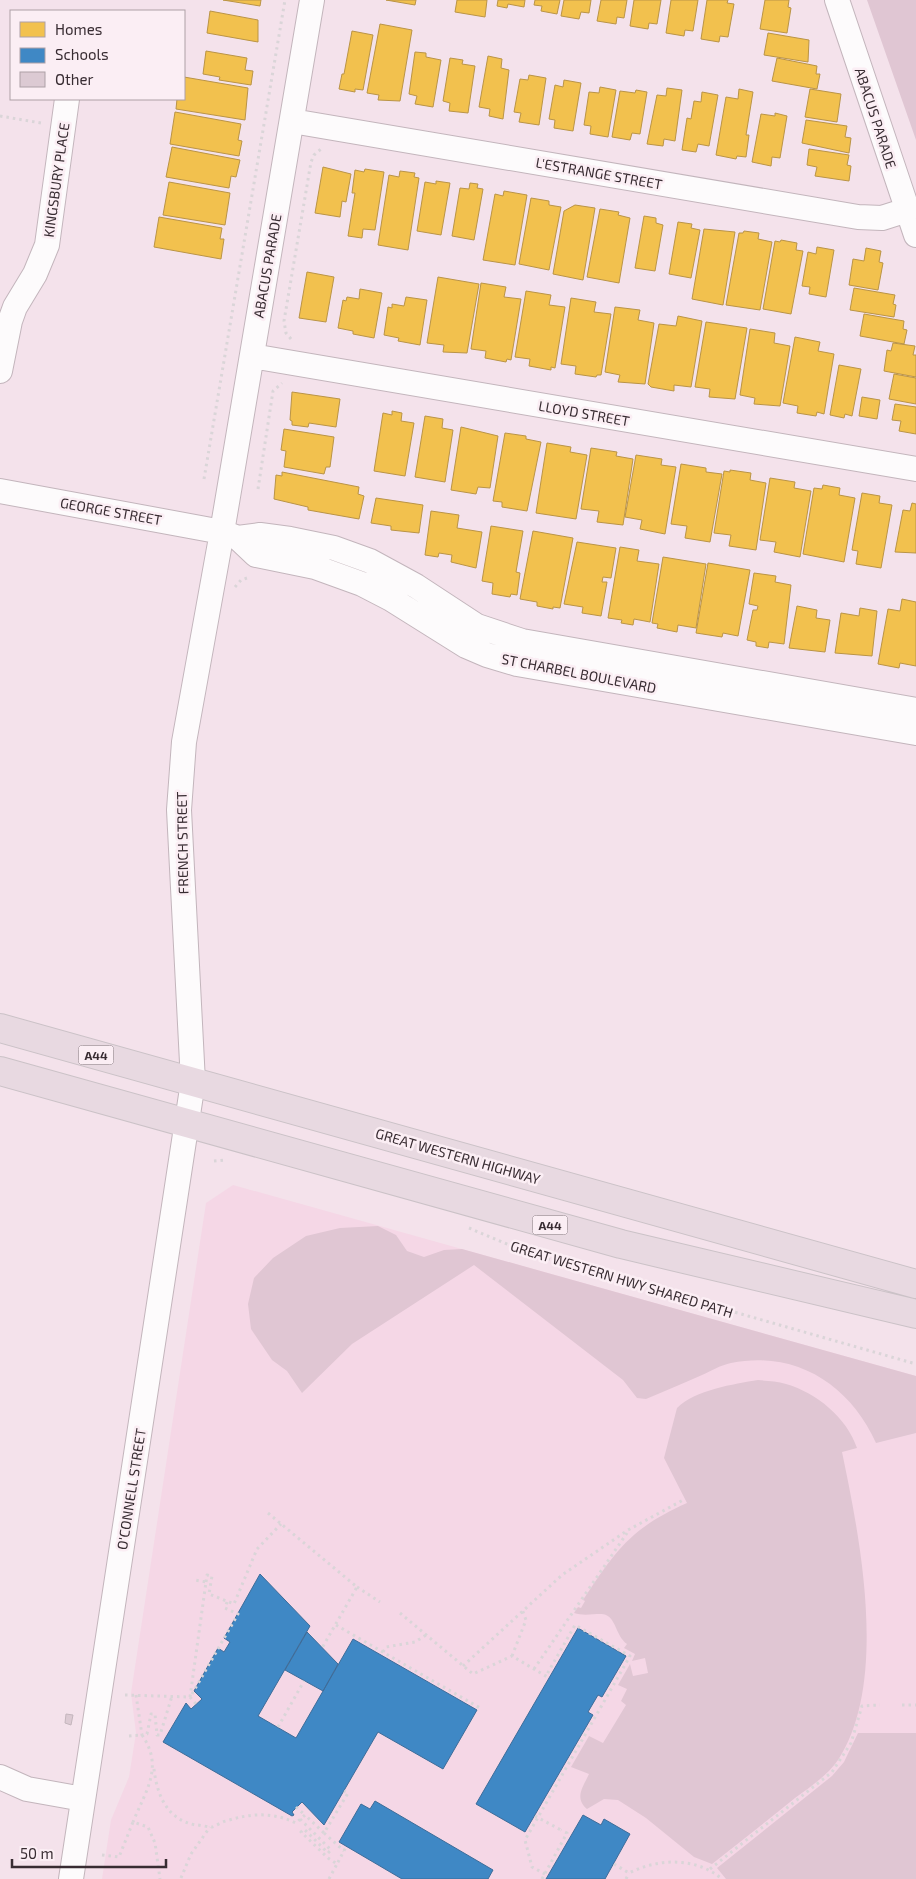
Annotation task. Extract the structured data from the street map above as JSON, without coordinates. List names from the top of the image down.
{
  "streets": {
    "highway": ["A44", "GREAT WESTERN HIGHWAY"],
    "street": [
      "ABACUS PARADE",
      "L'ESTRANGE STREET",
      "KINGSBURY PLACE",
      "LLOYD STREET",
      "GEORGE STREET",
      "ST CHARBEL BOULEVARD",
      "FRENCH STREET",
      "O'CONNELL STREET"
    ],
    "path": ["GREAT WESTERN HWY SHARED PATH"]
  },
  "crossings": [
    ["ABACUS PARADE", "L'ESTRANGE STREET"],
    ["ABACUS PARADE", "LLOYD STREET"],
    ["ABACUS PARADE", "GEORGE STREET"],
    ["ABACUS PARADE", "ST CHARBEL BOULEVARD"],
    ["ABACUS PARADE", "FRENCH STREET"],
    ["GEORGE STREET", "ST CHARBEL BOULEVARD"],
    ["GEORGE STREET", "FRENCH STREET"],
    ["ST CHARBEL BOULEVARD", "FRENCH STREET"],
    ["FRENCH STREET", "GREAT WESTERN HIGHWAY"],
    ["FRENCH STREET", "O'CONNELL STREET"],
    ["GREAT WESTERN HIGHWAY", "O'CONNELL STREET"]
  ],
  "legend": ["Homes", "Schools", "Other"],
  "scale_bar": "50 m"
}
